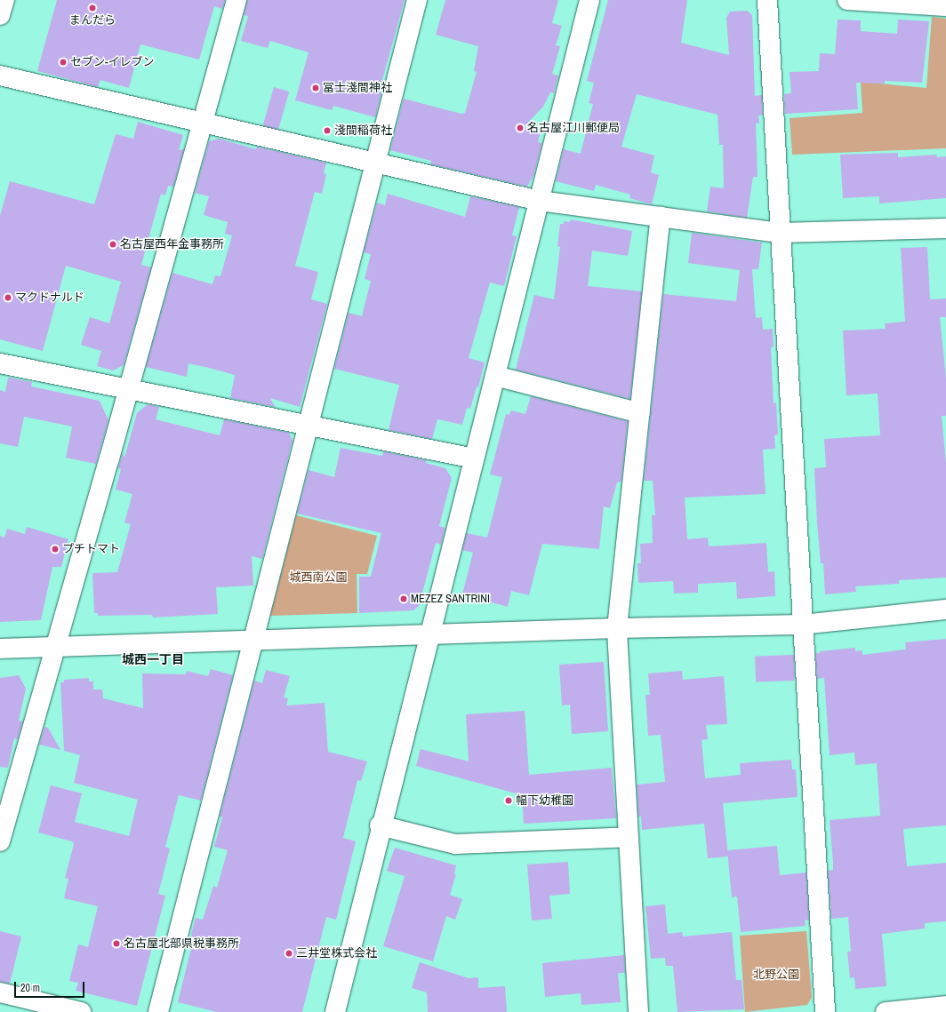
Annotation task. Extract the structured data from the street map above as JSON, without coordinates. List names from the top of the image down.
{
  "districts": ["城西一丁目"],
  "parks": ["城西南公園", "北野公園"],
  "places": [
    "まんだら",
    "セブン-イレブン",
    "冨士淺間神社",
    "名古屋江川郵便局",
    "淺間稲荷社",
    "名古屋西年金事務所",
    "マクドナルド",
    "プチトマト",
    "MEZEZ SANTRINI",
    "幅下幼稚園",
    "名古屋北部県税事務所",
    "三井堂株式会社"
  ],
  "scale_bar": "20 m"
}
